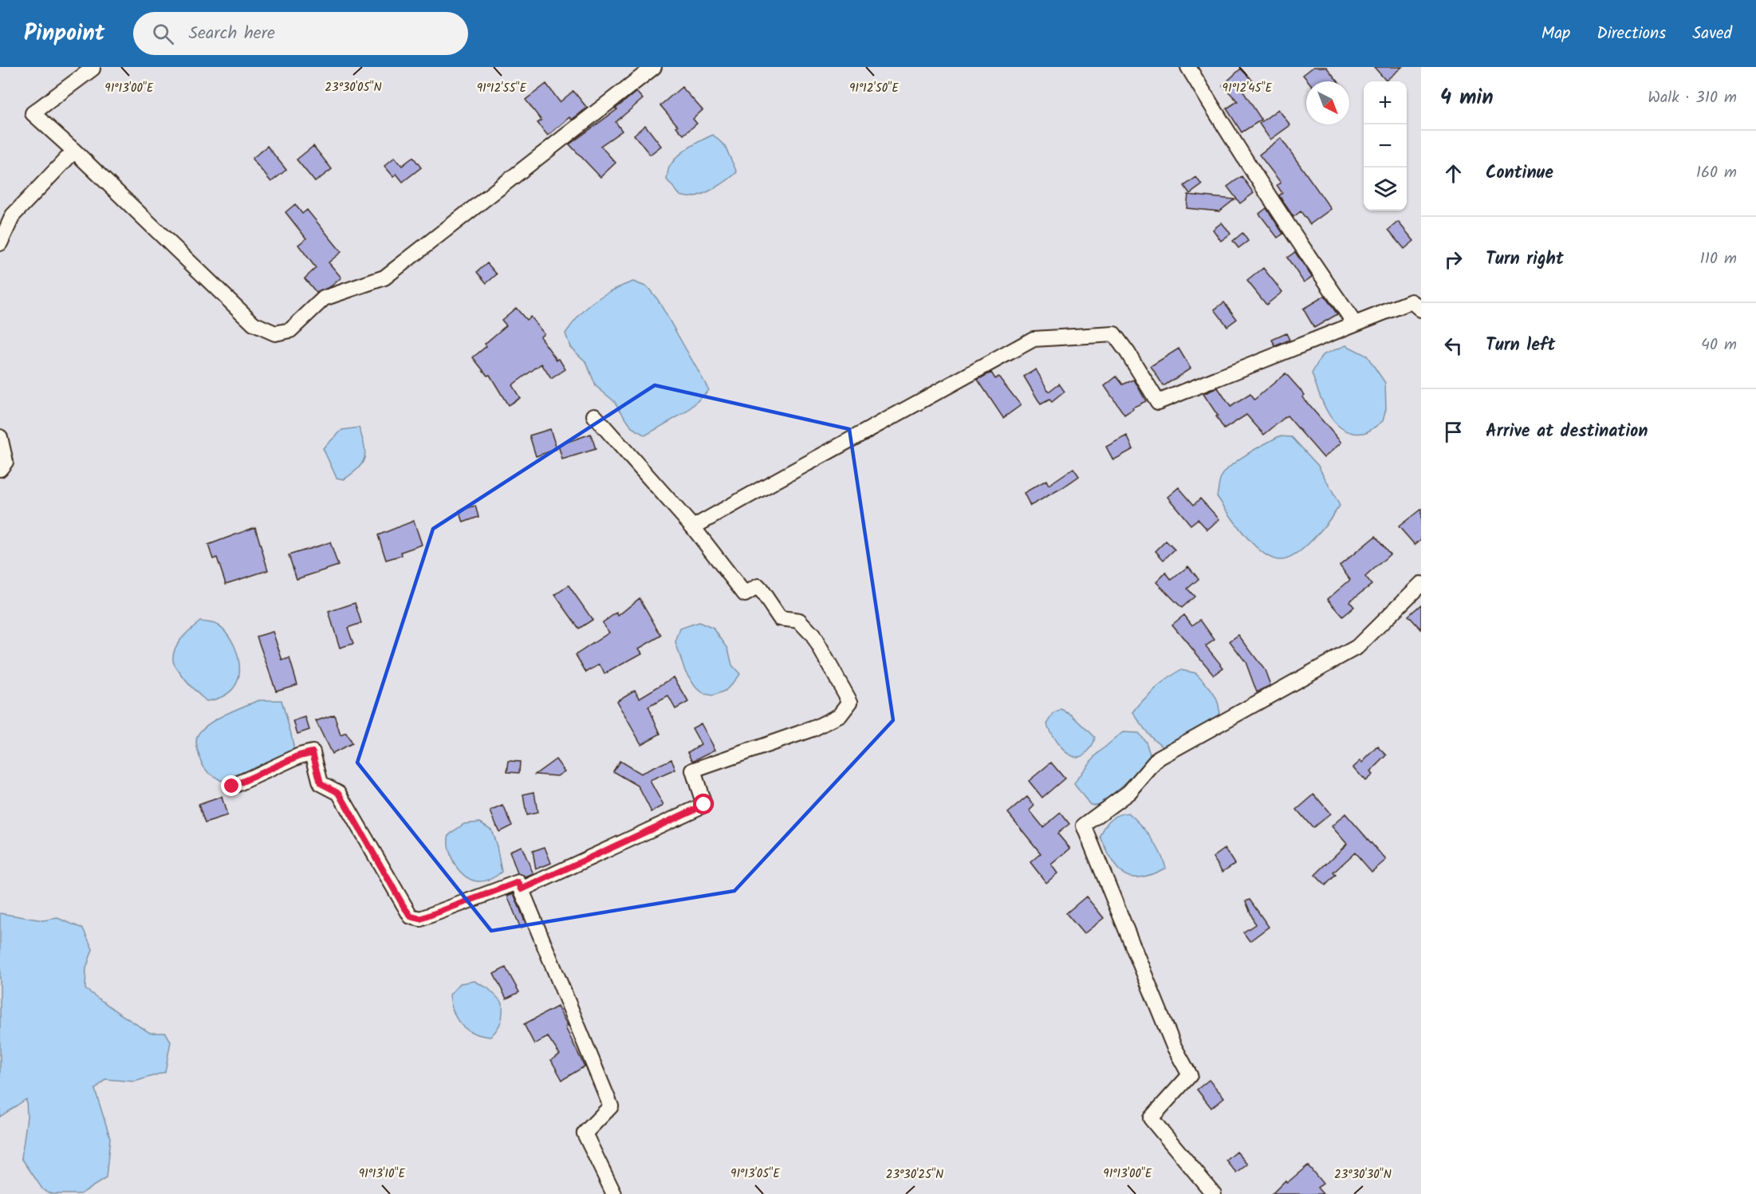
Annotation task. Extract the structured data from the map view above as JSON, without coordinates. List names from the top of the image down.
{
  "north": "bottom right",
  "page": {
    "header": "Pinpoint",
    "search": "Search here",
    "nav": ["Map", "Directions", "Saved"],
    "heading": ["4 min", "Walk · 310 m"],
    "map_buttons": ["+", "−"],
    "list": [
      ["Continue", "160 m"],
      ["Turn right", "110 m"],
      ["Turn left", "40 m"],
      "Arrive at destination"
    ]
  },
  "coordinates": [
    "23°30'05\"N",
    "91°13'00\"E",
    "91°12'55\"E",
    "91°12'50\"E",
    "91°12'45\"E",
    "91°13'10\"E",
    "91°13'05\"E",
    "23°30'25\"N",
    "23°30'30\"N"
  ]
}
